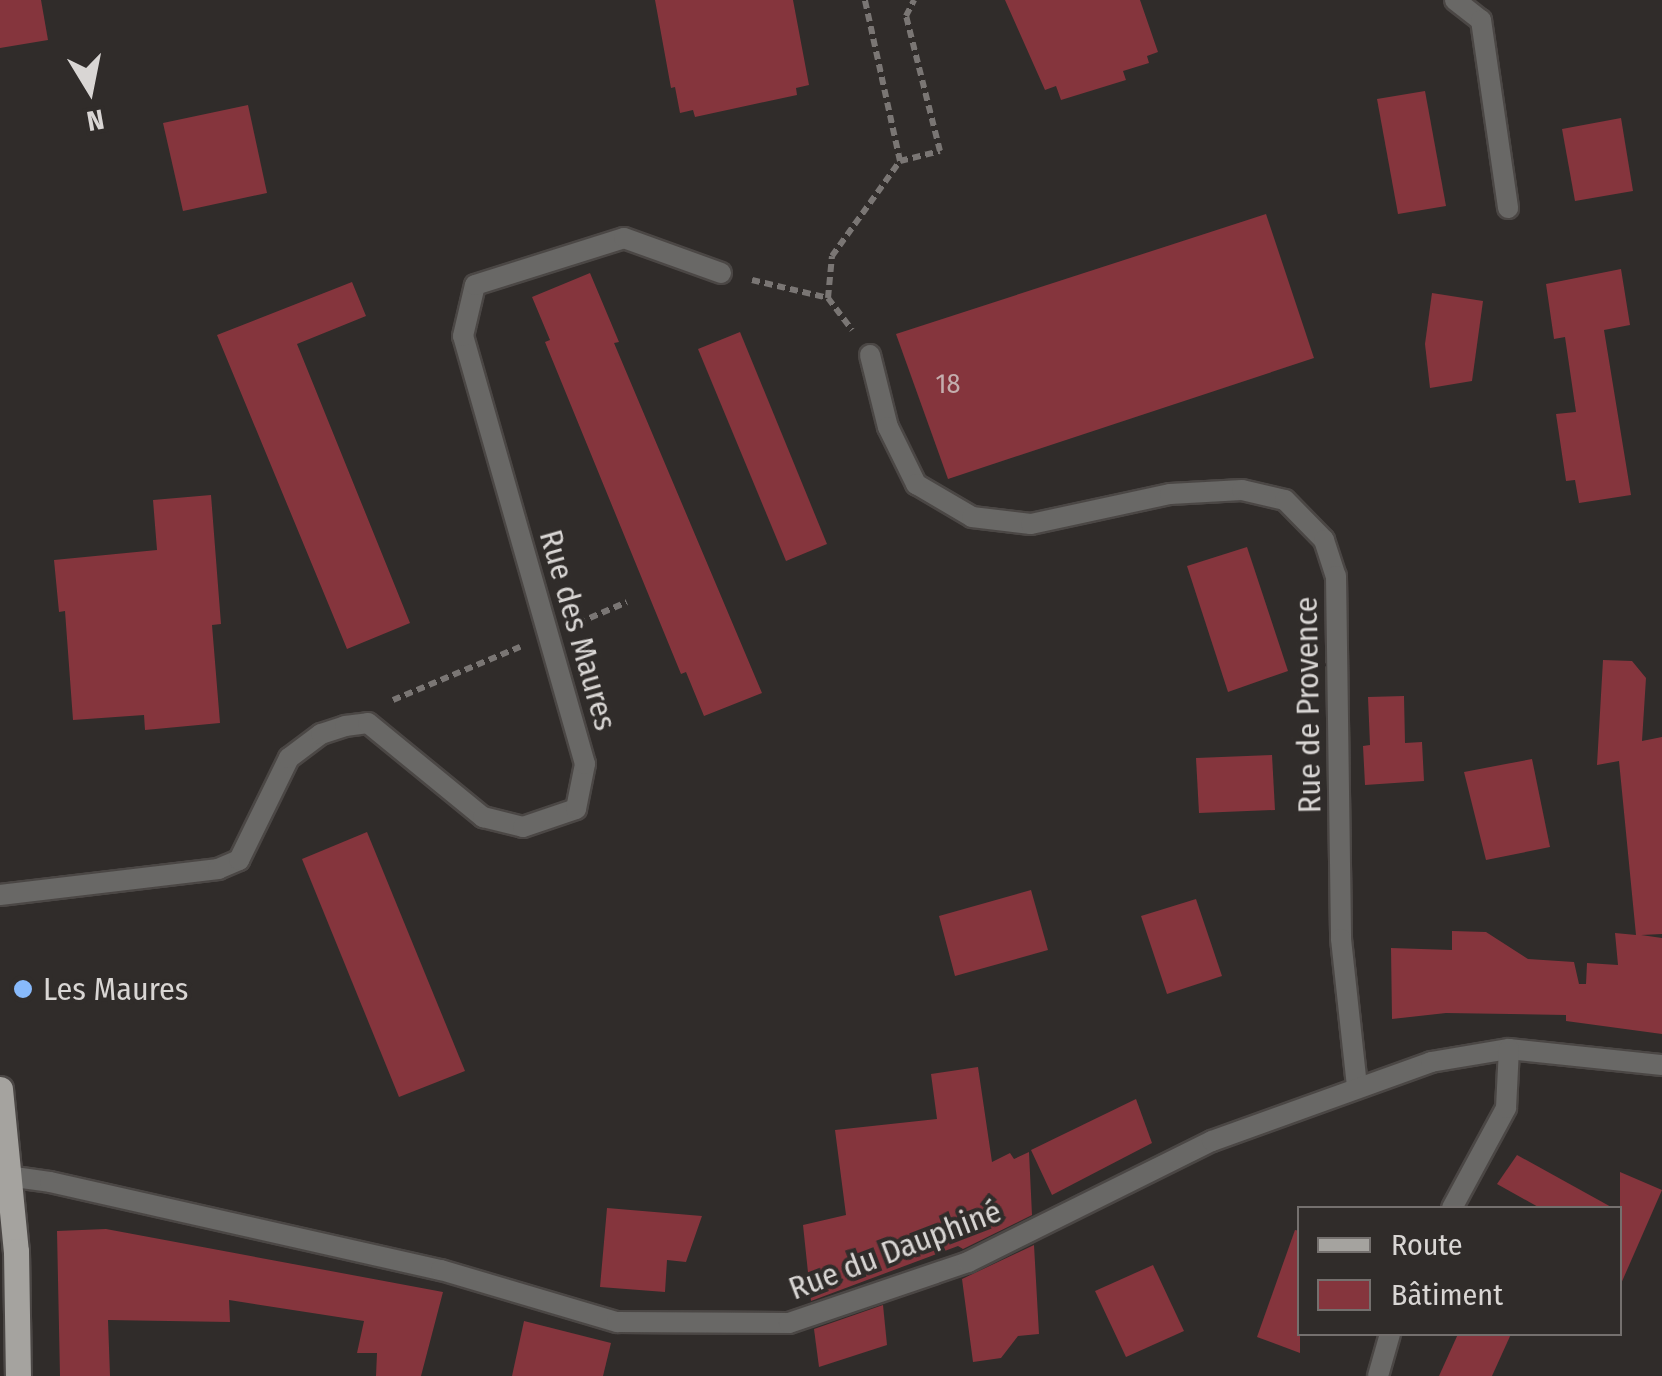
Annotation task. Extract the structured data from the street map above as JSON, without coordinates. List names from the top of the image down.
{
  "streets": {
    "street": ["Rue des Maures", "Rue de Provence", "Rue du Dauphiné"]
  },
  "crossings": [
    ["Rue de Provence", "Rue du Dauphiné"]
  ],
  "places": ["Les Maures"],
  "house_numbers": ["18"],
  "legend": ["Route", "Bâtiment"],
  "north": "bottom"
}
